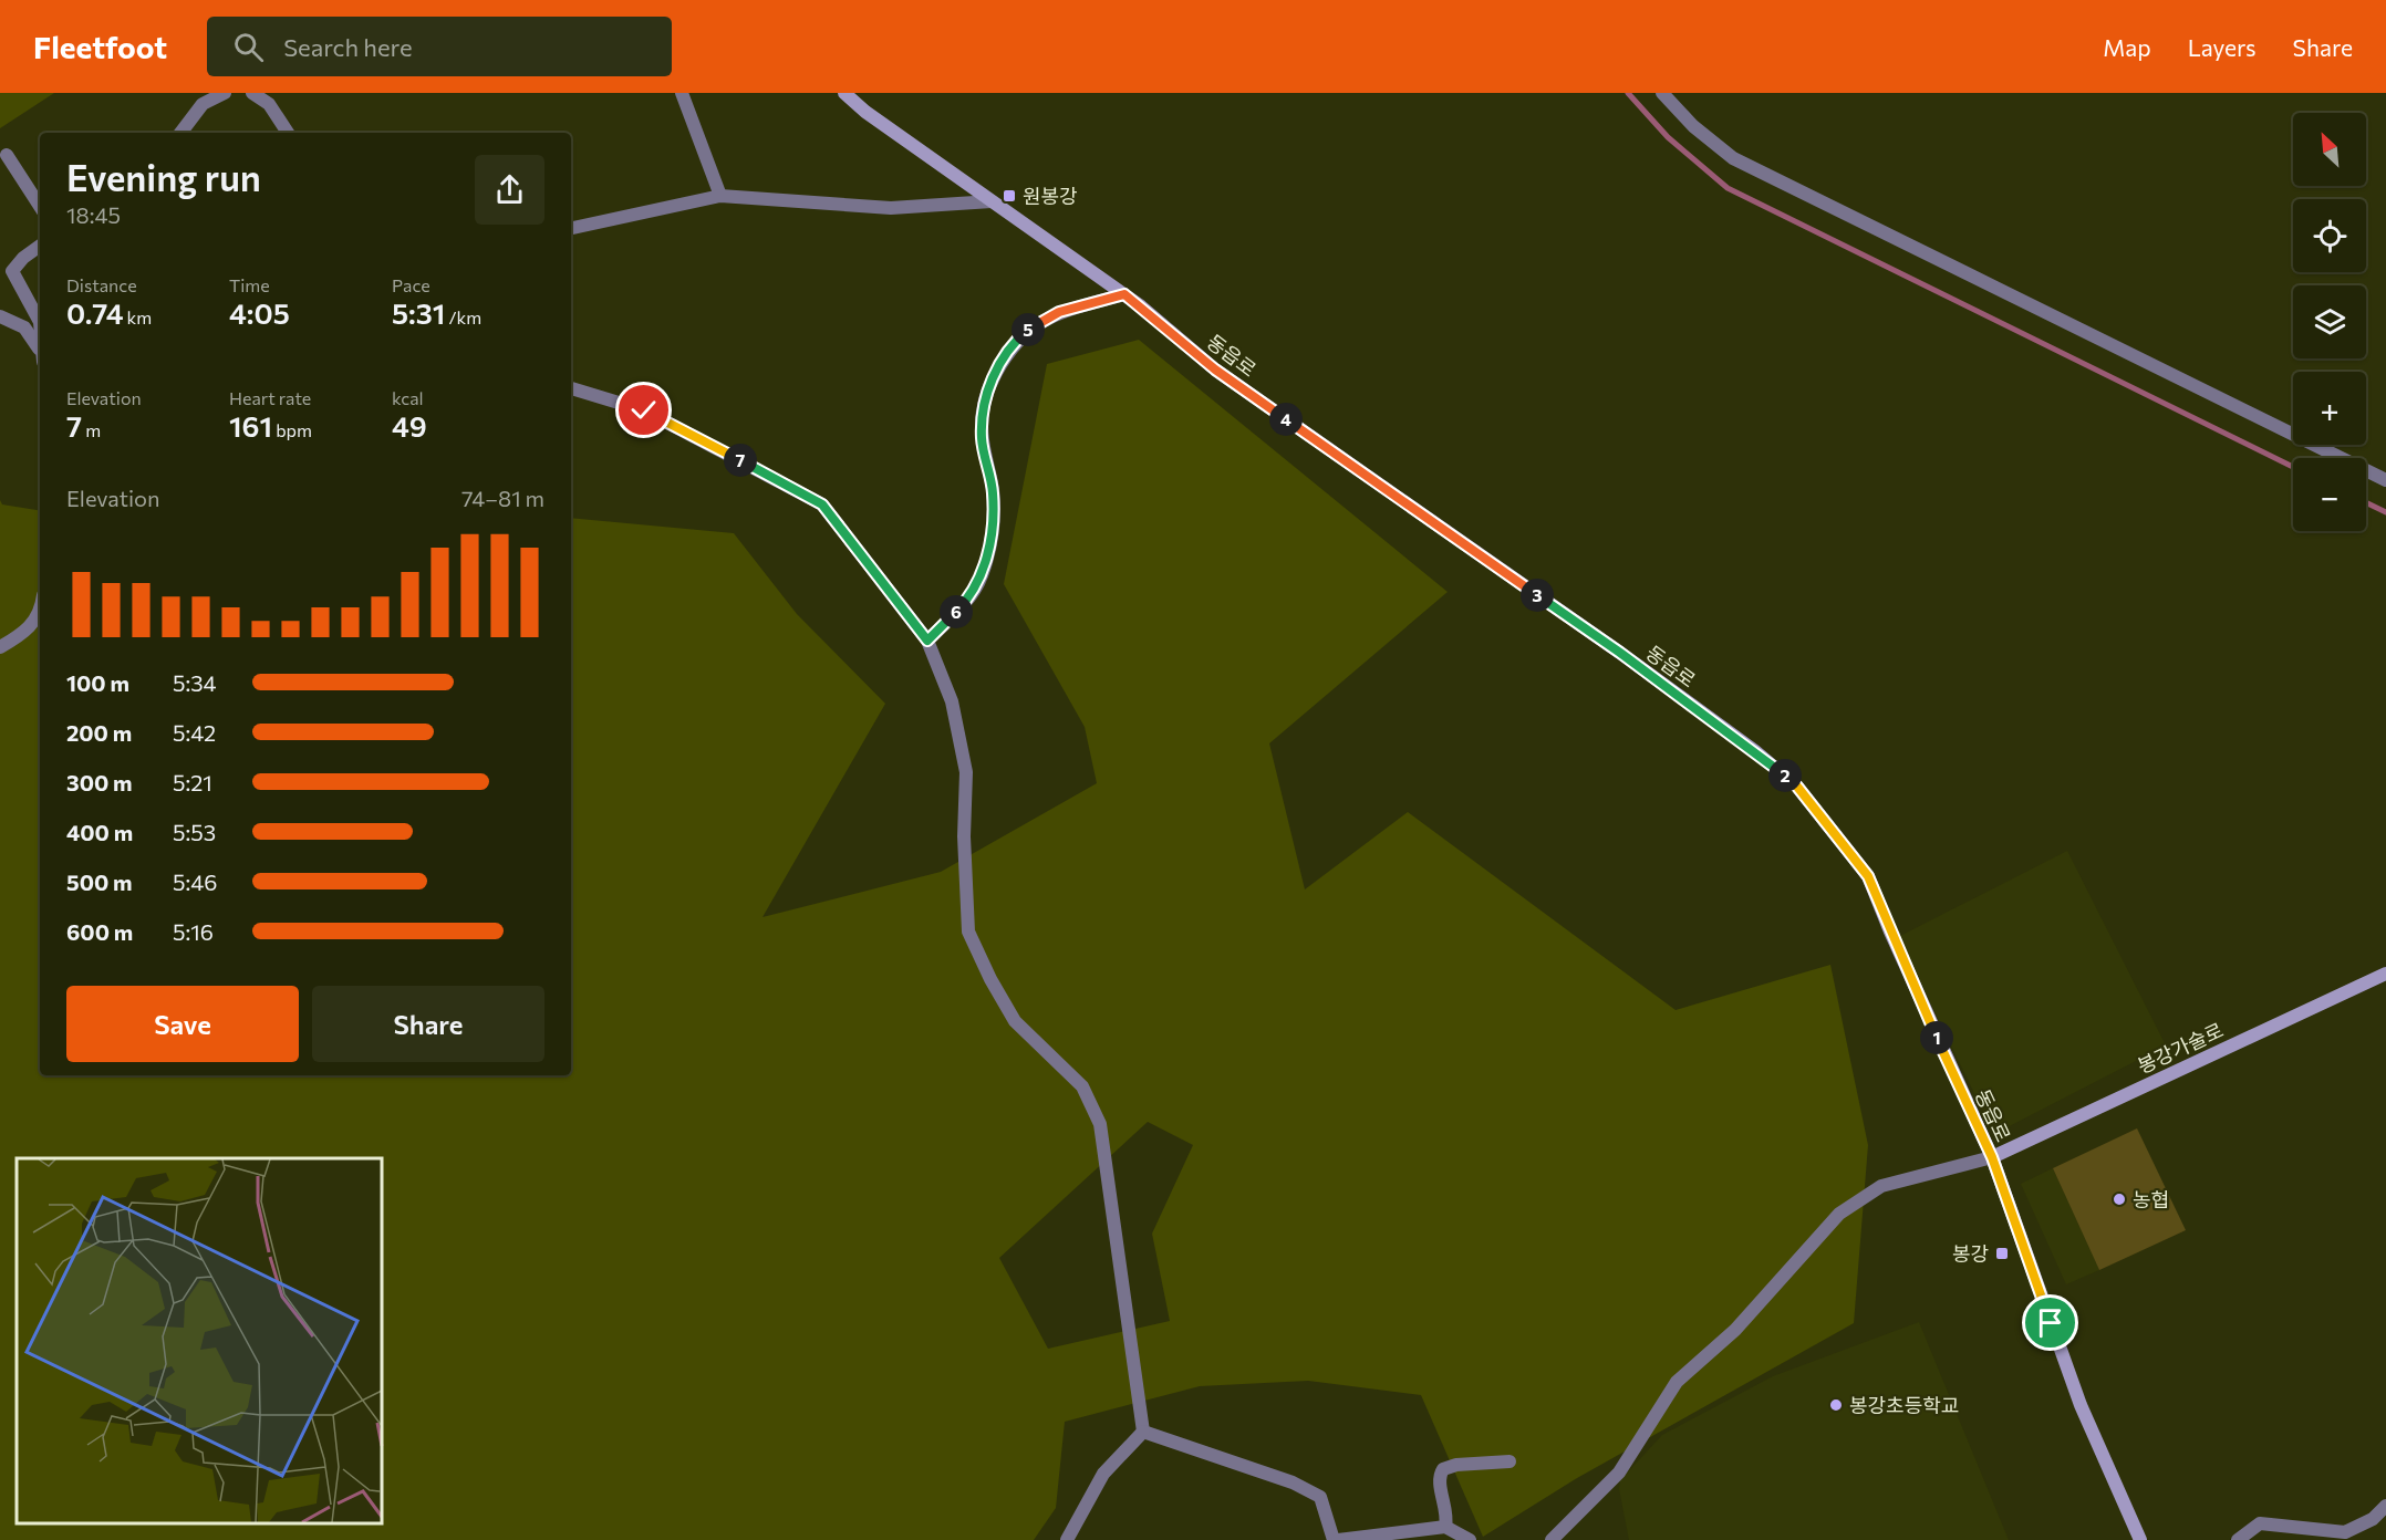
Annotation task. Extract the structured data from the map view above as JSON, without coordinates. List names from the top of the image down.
{
  "streets": {
    "main road": ["동읍로", "봉강가술로"]
  },
  "crossings": [
    ["동읍로", "봉강가술로"]
  ],
  "places": {
    "transit": ["원봉강", "봉강"],
    "other": ["농협", "봉강초등학교"]
  },
  "north": "top left",
  "page": {
    "header": "Fleetfoot",
    "search": "Search here",
    "nav": ["Map", "Layers", "Share"],
    "map_buttons": ["+", "−"],
    "heading": ["Evening run", "18:45"],
    "stats": [
      ["Distance", "0.74 km"],
      ["Time", "4:05"],
      ["Pace", "5:31 /km"],
      ["Elevation", "7 m"],
      ["Heart rate", "161 bpm"],
      ["kcal", "49"]
    ],
    "pins": [
      "5",
      "4",
      "7",
      "3",
      "6",
      "2",
      "1"
    ],
    "chart": ["Elevation", "74–81 m"],
    "list": [
      {
        "name": "100 m",
        "note": "5:34"
      },
      {
        "name": "200 m",
        "note": "5:42"
      },
      {
        "name": "300 m",
        "note": "5:21"
      },
      {
        "name": "400 m",
        "note": "5:53"
      },
      {
        "name": "500 m",
        "note": "5:46"
      },
      {
        "name": "600 m",
        "note": "5:16"
      }
    ],
    "buttons": ["Save", "Share"]
  }
}
